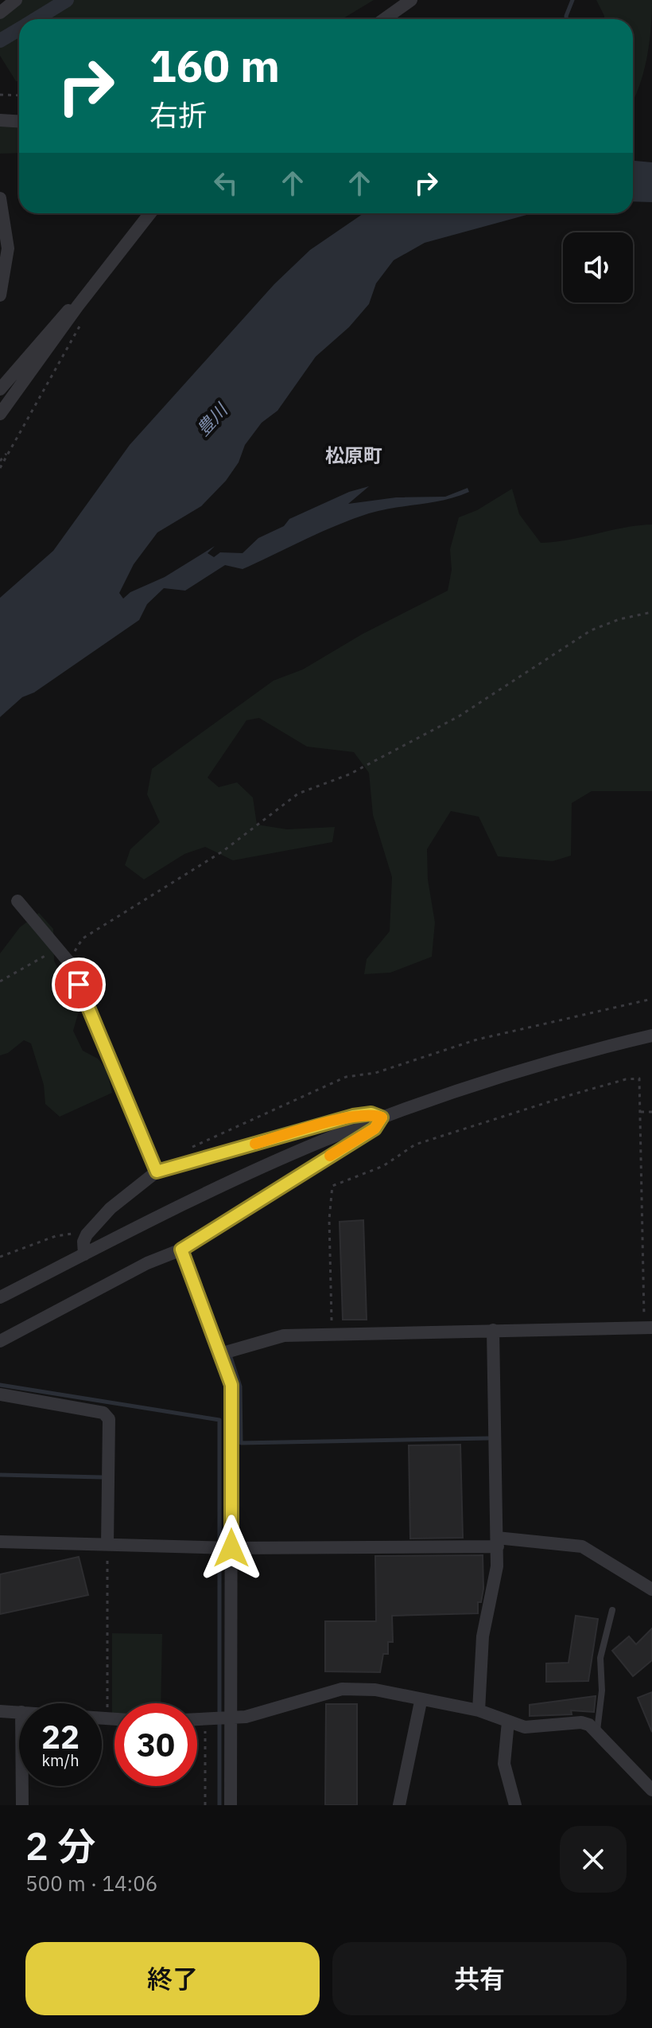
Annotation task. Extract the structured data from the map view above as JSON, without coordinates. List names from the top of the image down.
{
  "districts": ["松原町"],
  "water": ["豊川"],
  "page": {
    "turn": ["160 m", "右折"],
    "speed": "22 km/h",
    "limit": "30",
    "heading": ["2 分", "500 m · 14:06"],
    "buttons": ["終了", "共有"]
  }
}
